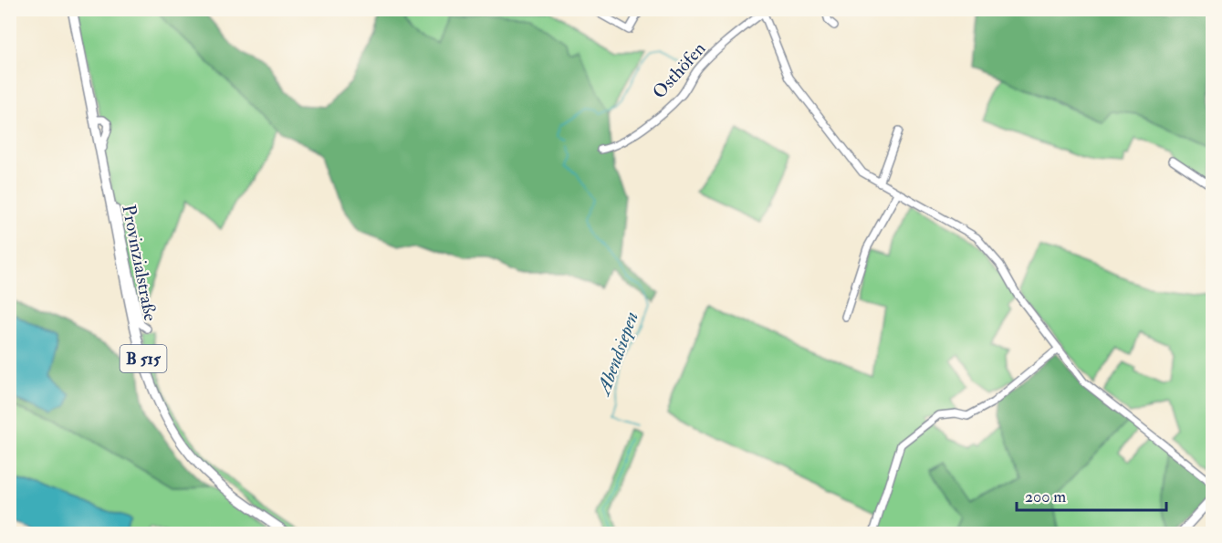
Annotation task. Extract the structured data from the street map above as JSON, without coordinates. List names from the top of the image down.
{
  "streets": {
    "main road": ["Provinzialstraße", "B 515"],
    "street": ["Osthöfen"]
  },
  "water": ["Abendsiepen"],
  "scale_bar": "200 m"
}
